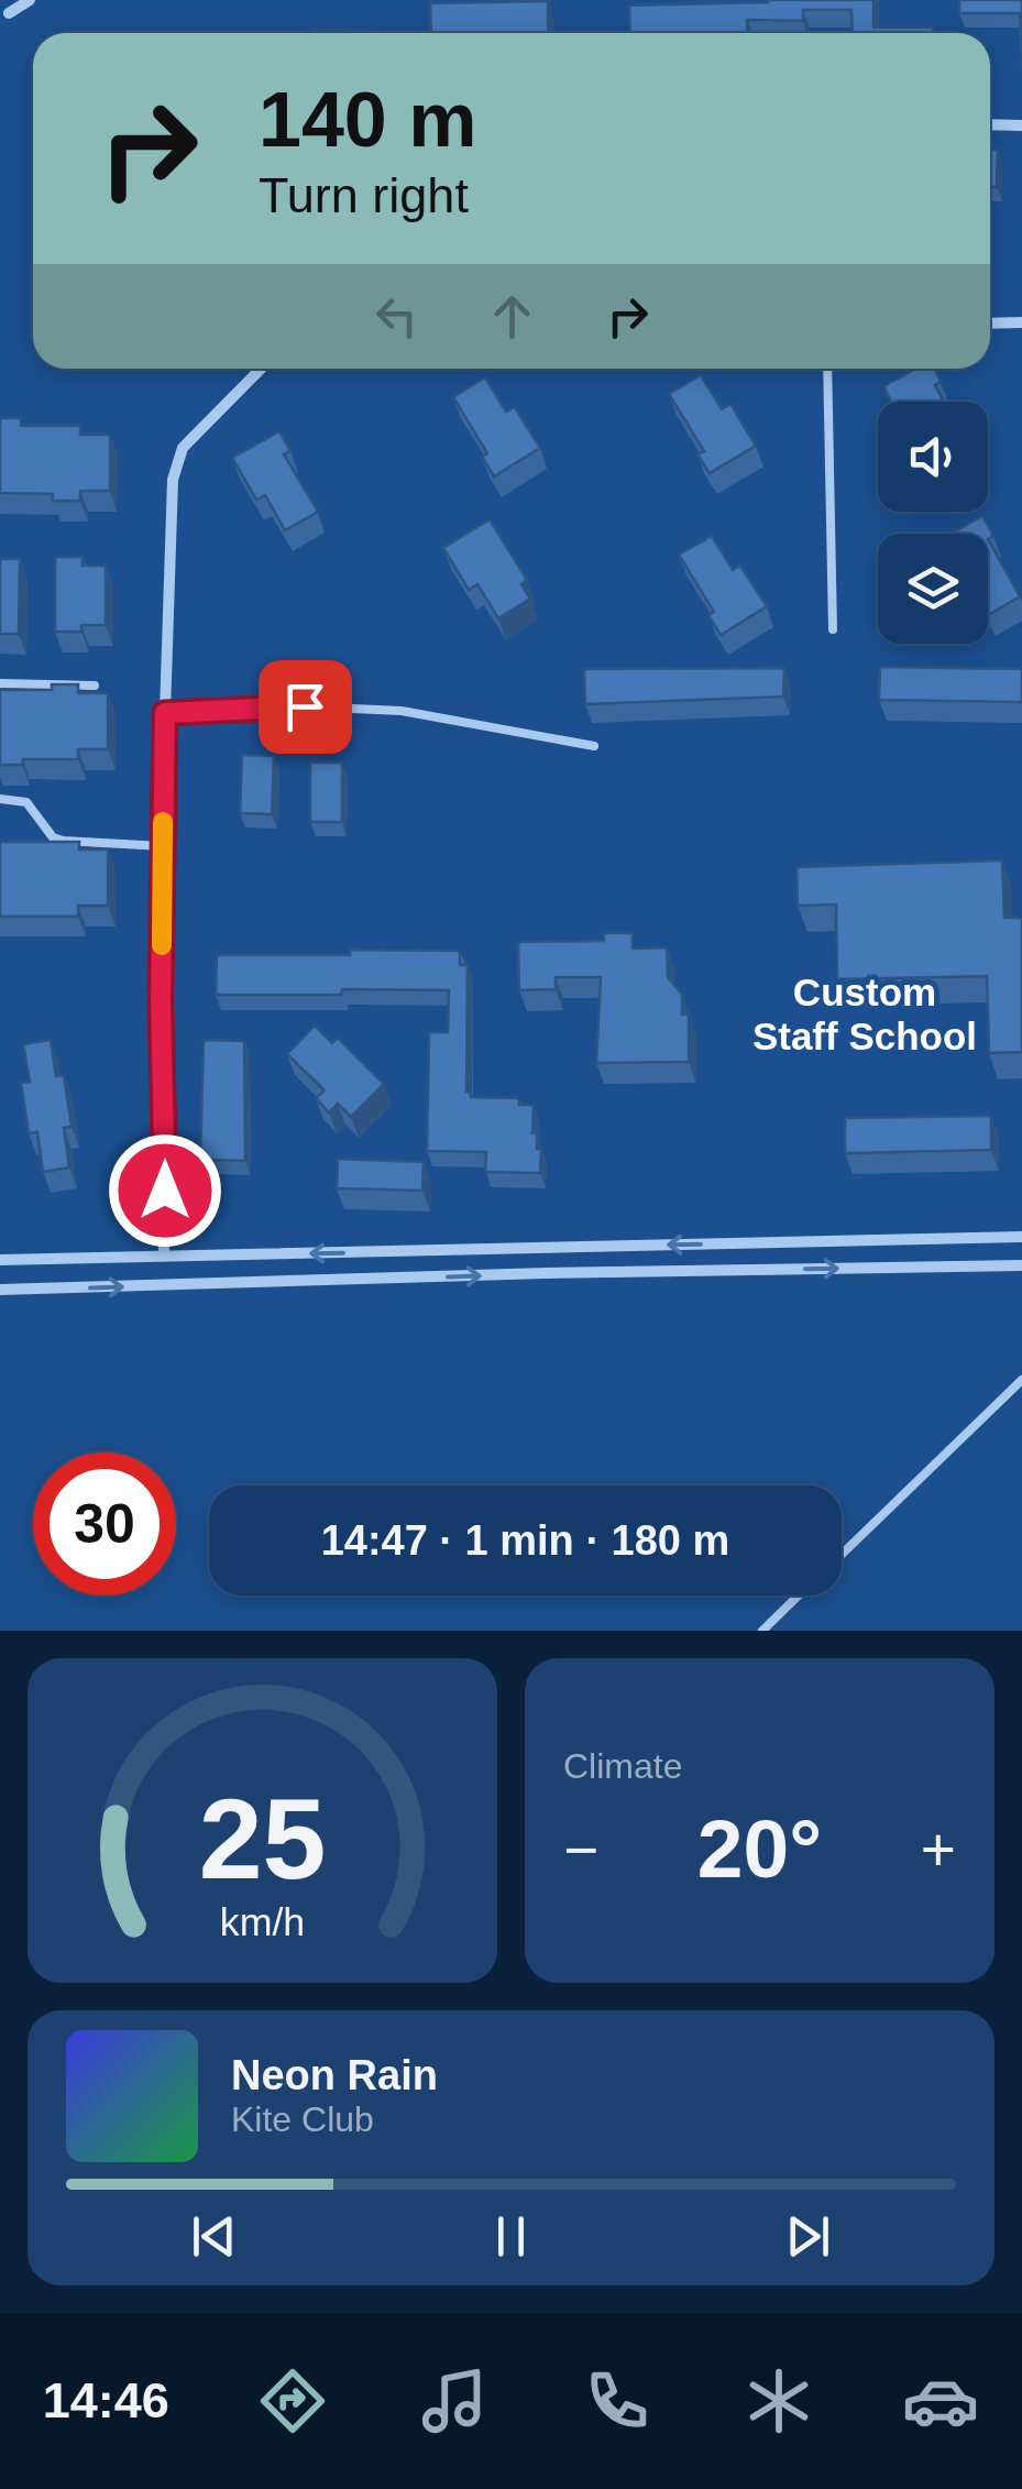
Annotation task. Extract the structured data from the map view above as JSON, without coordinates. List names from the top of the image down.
{
  "districts": ["Custom Staff School"],
  "page": {
    "turn": ["140 m", "Turn right"],
    "limit": "30",
    "trip": "14:47 · 1 min · 180 m",
    "tile": "Climate",
    "heat": ["−", "20°", "+"],
    "song": ["Neon Rain", "Kite Club"],
    "tabs": "14:46",
    "gauge": ["25", "km/h"]
  }
}
